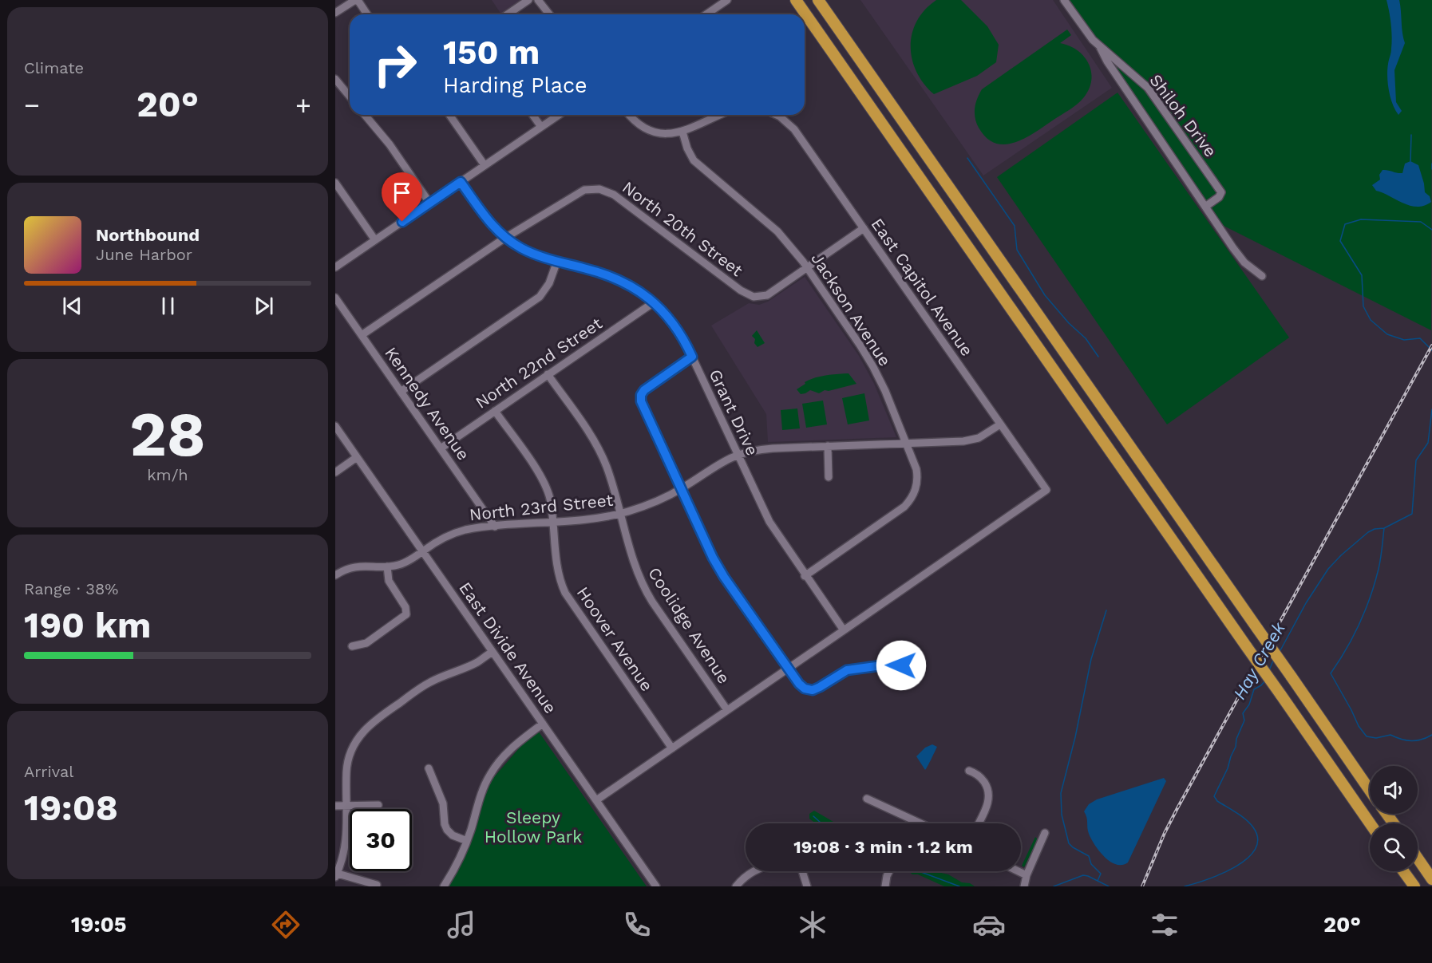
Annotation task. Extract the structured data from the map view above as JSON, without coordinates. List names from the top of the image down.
{
  "streets": {
    "street": [
      "Shiloh Drive",
      "North 20th Street",
      "East Capitol Avenue",
      "Jackson Avenue",
      "North 22nd Street",
      "Kennedy Avenue",
      "Grant Drive",
      "North 23rd Street",
      "Coolidge Avenue",
      "Hoover Avenue",
      "East Divide Avenue"
    ]
  },
  "crossings": [
    ["North 20th Street", "East Capitol Avenue"],
    ["North 20th Street", "Jackson Avenue"],
    ["North 20th Street", "Kennedy Avenue"],
    ["North 20th Street", "Grant Drive"],
    ["East Capitol Avenue", "Grant Drive"],
    ["East Capitol Avenue", "North 23rd Street"],
    ["Jackson Avenue", "Grant Drive"],
    ["Jackson Avenue", "North 23rd Street"],
    ["North 22nd Street", "Kennedy Avenue"],
    ["North 22nd Street", "Grant Drive"],
    ["North 22nd Street", "Coolidge Avenue"],
    ["North 22nd Street", "Hoover Avenue"],
    ["Kennedy Avenue", "North 23rd Street"],
    ["Grant Drive", "North 23rd Street"],
    ["North 23rd Street", "Coolidge Avenue"],
    ["North 23rd Street", "Hoover Avenue"],
    ["North 23rd Street", "East Divide Avenue"]
  ],
  "water": ["Hay Creek"],
  "parks": ["Sleepy Hollow Park"],
  "page": {
    "tile": [
      "Climate",
      ["28", "km/h"],
      ["Range · 38%", "190 km"],
      ["Arrival", "19:08"]
    ],
    "turn": ["150 m", "Harding Place"],
    "heat": ["−", "20°", "+"],
    "song": ["Northbound", "June Harbor"],
    "limit": "30",
    "trip": "19:08 · 3 min · 1.2 km",
    "tabs": ["19:05", "20°"]
  }
}
